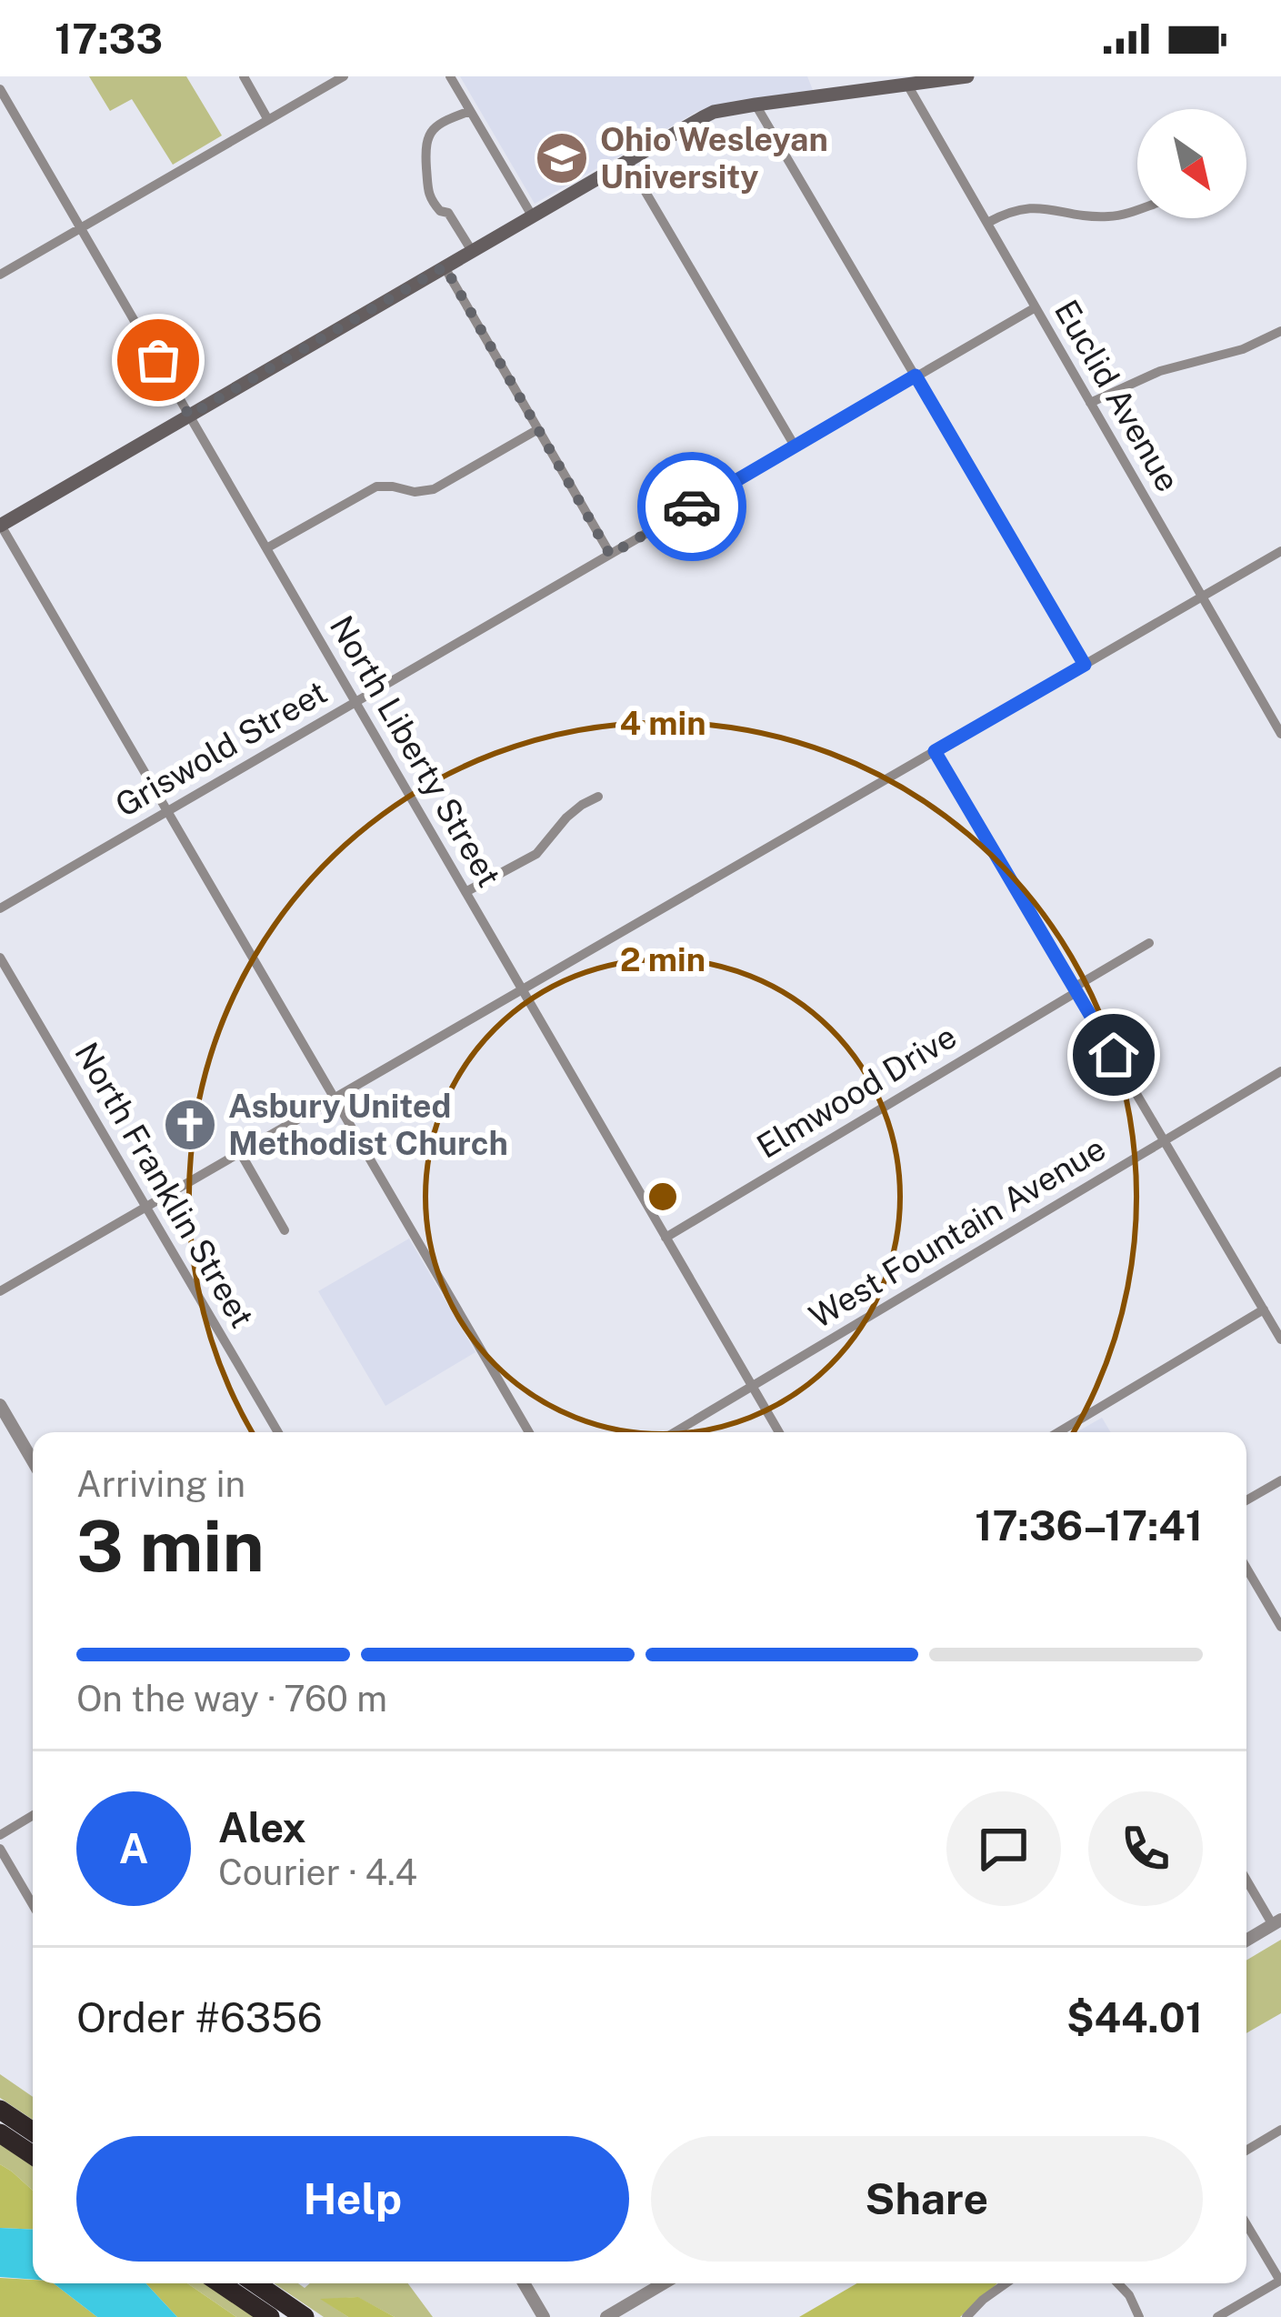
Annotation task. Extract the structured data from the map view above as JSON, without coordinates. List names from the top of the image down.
{
  "streets": {
    "street": [
      "Euclid Avenue",
      "Griswold Street",
      "North Liberty Street",
      "Elmwood Drive",
      "North Franklin Street",
      "West Fountain Avenue"
    ]
  },
  "crossings": [
    ["Euclid Avenue", "Griswold Street"],
    ["Griswold Street", "North Liberty Street"],
    ["North Liberty Street", "Elmwood Drive"],
    ["North Liberty Street", "West Fountain Avenue"]
  ],
  "places": {
    "school or university": ["Ohio Wesleyan University"],
    "church": ["Asbury United Methodist Church"]
  },
  "north": "bottom right",
  "page": {
    "status": "17:33",
    "heading": ["3 min", "Arriving in", "17:36–17:41"],
    "panel": [
      "Alex",
      "Courier · 4.4",
      "Order #6356",
      "$44.01"
    ],
    "bar": "On the way · 760 m",
    "round": "A",
    "buttons": ["Help", "Share"]
  },
  "rings": ["4 min", "2 min"]
}
